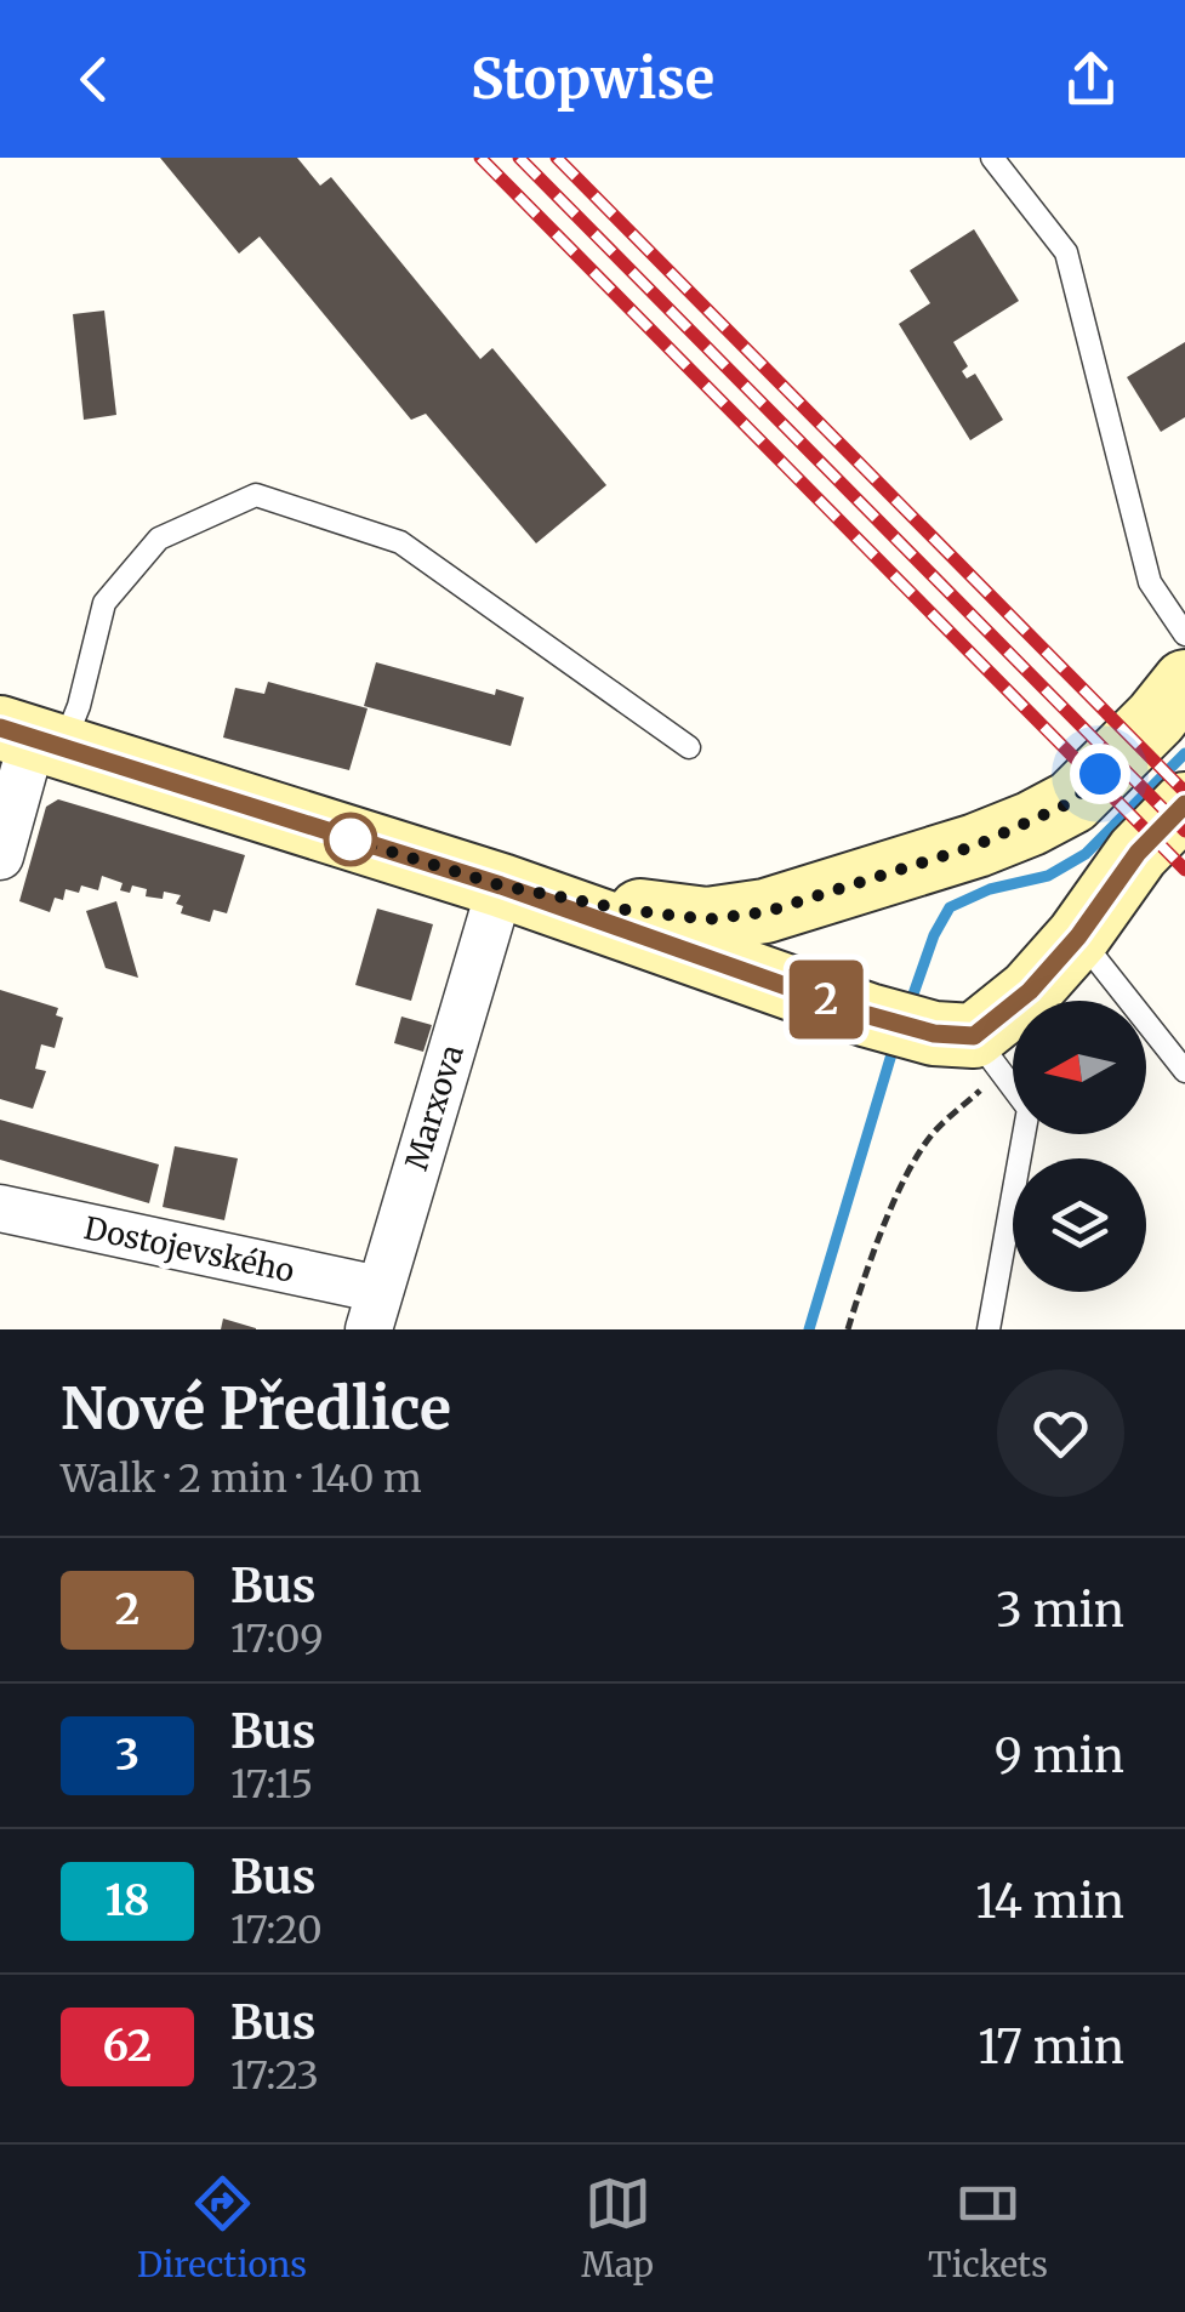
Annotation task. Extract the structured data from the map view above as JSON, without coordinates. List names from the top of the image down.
{
  "streets": {
    "street": ["Marxova", "Dostojevského"]
  },
  "crossings": [
    ["Marxova", "Dostojevského"]
  ],
  "lines": ["bus line 2"],
  "north": "left",
  "page": {
    "header": "Stopwise",
    "on_map": "2",
    "heading": ["Nové Předlice", "Walk · 2 min · 140 m"],
    "list": [
      {
        "mark": "2",
        "name": "Bus",
        "note": "17:09",
        "value": "3 min"
      },
      {
        "mark": "3",
        "name": "Bus",
        "note": "17:15",
        "value": "9 min"
      },
      {
        "mark": "18",
        "name": "Bus",
        "note": "17:20",
        "value": "14 min"
      },
      {
        "mark": "62",
        "name": "Bus",
        "note": "17:23",
        "value": "17 min"
      }
    ],
    "tabs": ["Directions", "Map", "Tickets"]
  }
}
